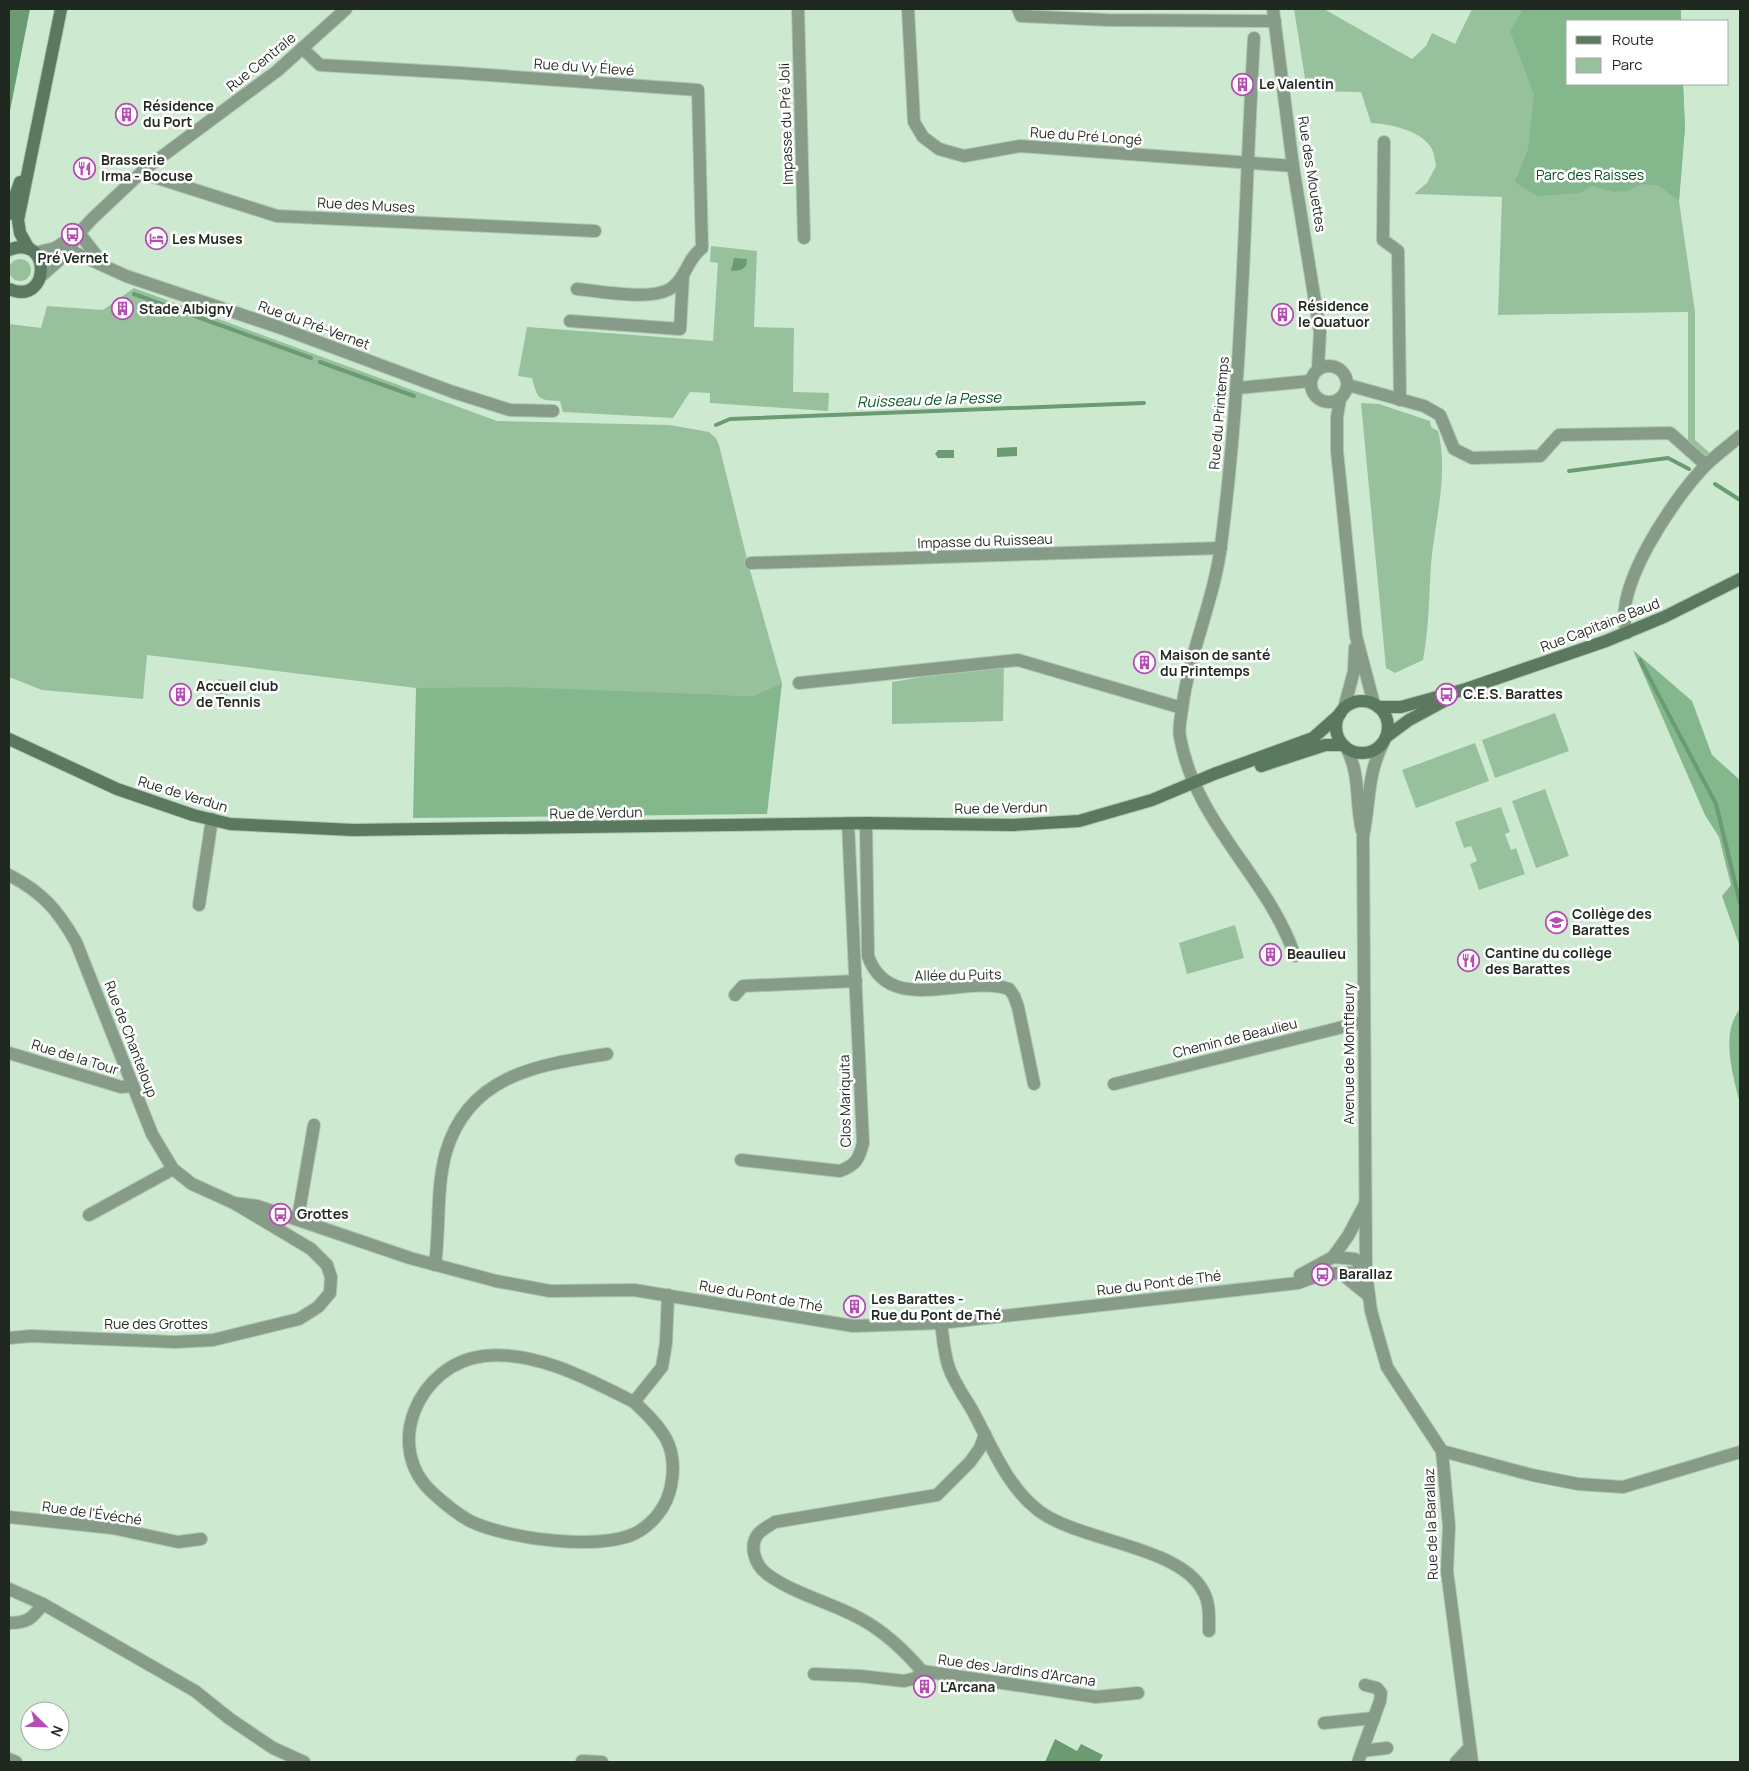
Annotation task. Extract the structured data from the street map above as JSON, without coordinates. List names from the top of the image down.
{
  "streets": {
    "main road": ["Rue Capitaine Baud", "Rue de Verdun"],
    "street": [
      "Rue Centrale",
      "Rue du Vy Élevé",
      "Impasse du Pré Joli",
      "Rue du Pré Longé",
      "Rue des Mouettes",
      "Rue des Muses",
      "Rue du Pré-Vernet",
      "Rue du Printemps",
      "Impasse du Ruisseau",
      "Allée du Puits",
      "Chemin de Beaulieu",
      "Rue de Chanteloup",
      "Avenue de Montfleury",
      "Rue de la Tour",
      "Clos Mariquita",
      "Rue du Pont de Thé",
      "Rue des Grottes",
      "Rue de l'Évéché",
      "Rue de la Barallaz",
      "Rue des Jardins d'Arcana"
    ]
  },
  "crossings": [
    ["Rue Centrale", "Rue du Vy Élevé"],
    ["Rue Centrale", "Rue des Muses"],
    ["Rue Centrale", "Rue du Pré-Vernet"],
    ["Rue du Pré Longé", "Rue des Mouettes"],
    ["Rue du Pré Longé", "Rue du Printemps"],
    ["Rue du Printemps", "Impasse du Ruisseau"],
    ["Rue du Printemps", "Rue de Verdun"],
    ["Rue Capitaine Baud", "Rue de Verdun"],
    ["Rue Capitaine Baud", "Avenue de Montfleury"],
    ["Rue de Verdun", "Allée du Puits"],
    ["Rue de Verdun", "Avenue de Montfleury"],
    ["Rue de Verdun", "Clos Mariquita"],
    ["Chemin de Beaulieu", "Avenue de Montfleury"],
    ["Rue de Chanteloup", "Rue de la Tour"],
    ["Rue de Chanteloup", "Rue du Pont de Thé"],
    ["Rue de Chanteloup", "Rue des Grottes"],
    ["Avenue de Montfleury", "Rue du Pont de Thé"],
    ["Avenue de Montfleury", "Rue de la Barallaz"],
    ["Rue du Pont de Thé", "Rue des Grottes"],
    ["Rue du Pont de Thé", "Rue de la Barallaz"]
  ],
  "water": ["Ruisseau de la Pesse"],
  "parks": ["Parc des Raisses"],
  "places": {
    "building": [
      "Le Valentin",
      "Résidence du Port",
      "Stade Albigny",
      "Résidence le Quatuor",
      "Maison de santé du Printemps",
      "Accueil club de Tennis",
      "Beaulieu",
      "Les Barattes - Rue du Pont de Thé",
      "L'Arcana"
    ],
    "restaurant": ["Brasserie Irma - Bocuse", "Cantine du collège des Barattes"],
    "bus stop": [
      "Pré Vernet",
      "C.E.S. Barattes",
      "Grottes",
      "Barallaz"
    ],
    "hotel": ["Les Muses"],
    "school or university": ["Collège des Barattes"]
  },
  "legend": ["Route", "Parc"],
  "north": "bottom right"
}
